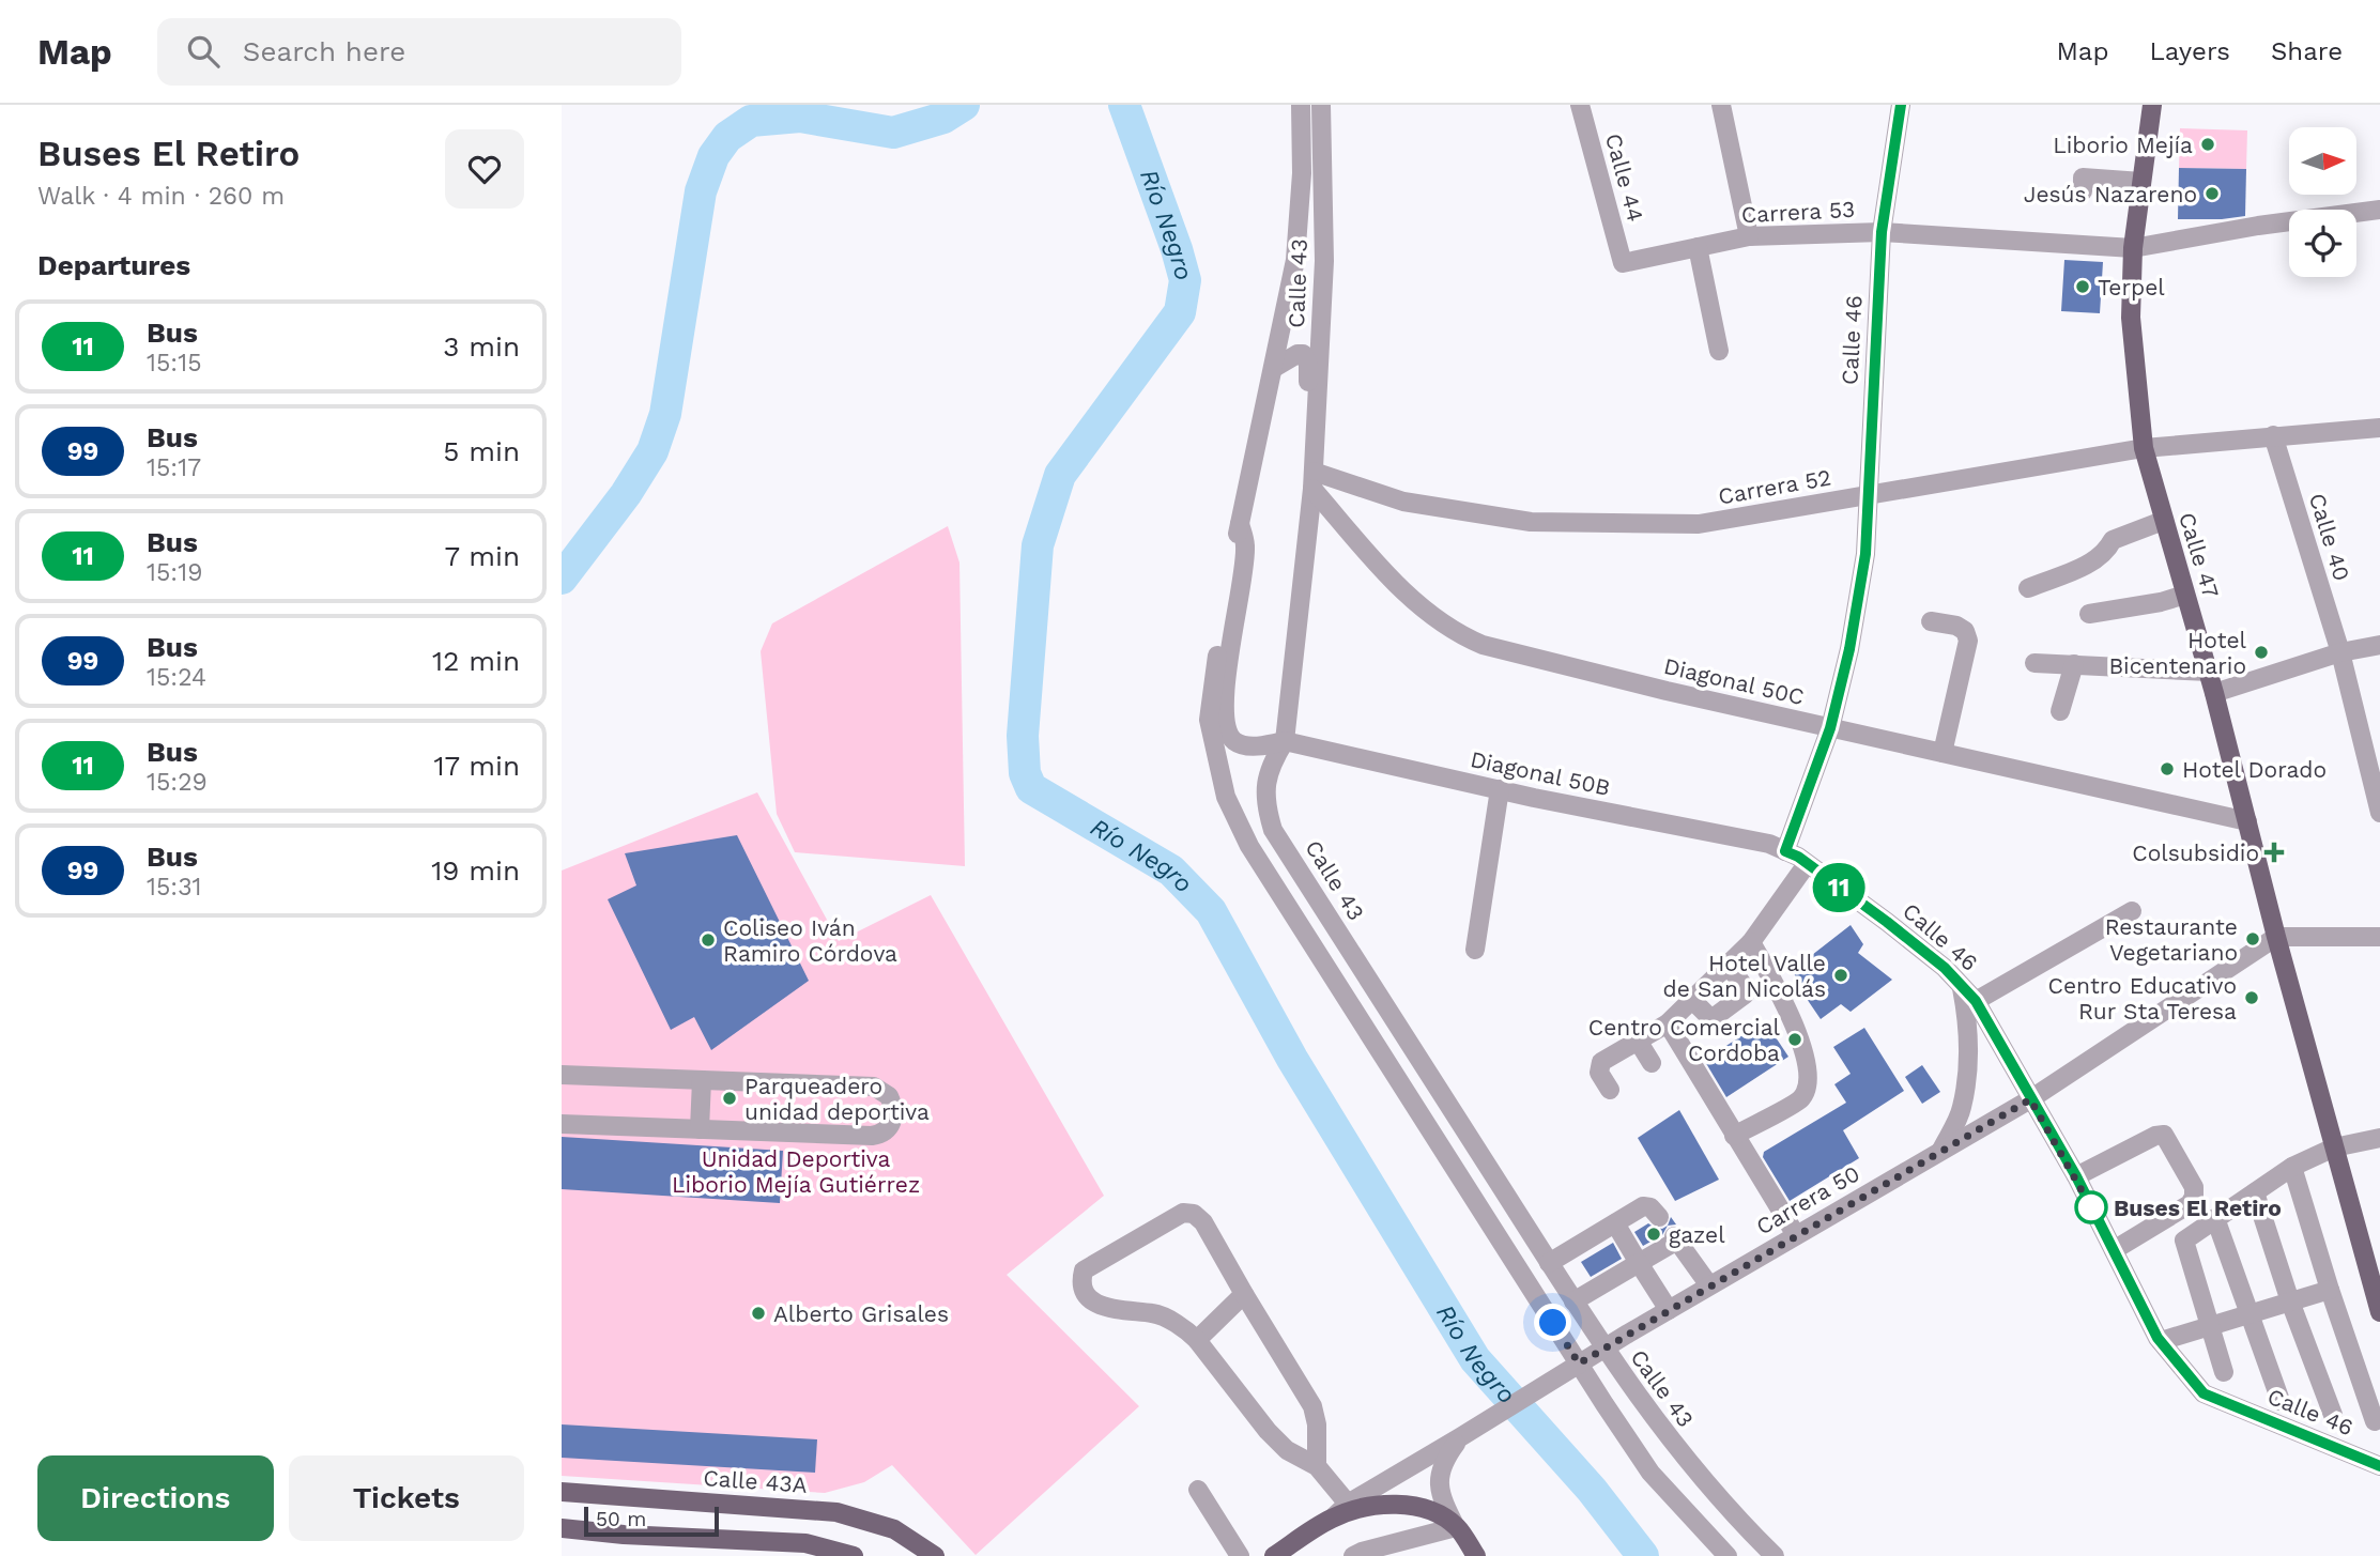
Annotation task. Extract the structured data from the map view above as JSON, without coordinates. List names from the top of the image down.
{
  "streets": {
    "main road": ["Calle 47", "Carrera 50", "Calle 43A"],
    "street": [
      "Calle 44",
      "Carrera 53",
      "Calle 43",
      "Calle 46",
      "Carrera 52",
      "Calle 40",
      "Diagonal 50C",
      "Diagonal 50B"
    ]
  },
  "crossings": [
    ["Calle 44", "Carrera 53"],
    ["Carrera 53", "Calle 46"],
    ["Carrera 53", "Calle 47"],
    ["Calle 43", "Carrera 52"],
    ["Calle 43", "Diagonal 50C"],
    ["Calle 43", "Diagonal 50B"],
    ["Calle 43", "Carrera 50"],
    ["Calle 46", "Carrera 52"],
    ["Calle 46", "Diagonal 50C"],
    ["Calle 46", "Diagonal 50B"],
    ["Calle 46", "Carrera 50"],
    ["Carrera 52", "Calle 40"],
    ["Carrera 52", "Calle 47"],
    ["Carrera 52", "Diagonal 50C"],
    ["Calle 47", "Diagonal 50C"],
    ["Calle 47", "Carrera 50"]
  ],
  "water": ["Río Negro"],
  "parks": ["Unidad Deportiva Liborio Mejía Gutiérrez"],
  "places": {
    "other": [
      "Liborio Mejía",
      "Jesús Nazareno",
      "Terpel",
      "Hotel Bicentenario",
      "Hotel Dorado",
      "Restaurante Vegetariano",
      "Coliseo Iván Ramiro Córdova",
      "Hotel Valle de San Nicolás",
      "Centro Educativo Rur Sta Teresa",
      "Centro Comercial Cordoba",
      "Parqueadero unidad deportiva",
      "Buses El Retiro",
      "gazel",
      "Alberto Grisales"
    ],
    "health": ["Colsubsidio"]
  },
  "lines": ["bus line 11"],
  "scale_bar": "50 m",
  "north": "right",
  "page": {
    "header": "Map",
    "search": "Search here",
    "nav": ["Map", "Layers", "Share"],
    "heading": [
      ["Buses El Retiro", "Walk · 4 min · 260 m"],
      "Departures"
    ],
    "on_map": "11",
    "list": [
      {
        "mark": "11",
        "name": "Bus",
        "note": "15:15",
        "value": "3 min"
      },
      {
        "mark": "99",
        "name": "Bus",
        "note": "15:17",
        "value": "5 min"
      },
      {
        "mark": "11",
        "name": "Bus",
        "note": "15:19",
        "value": "7 min"
      },
      {
        "mark": "99",
        "name": "Bus",
        "note": "15:24",
        "value": "12 min"
      },
      {
        "mark": "11",
        "name": "Bus",
        "note": "15:29",
        "value": "17 min"
      },
      {
        "mark": "99",
        "name": "Bus",
        "note": "15:31",
        "value": "19 min"
      }
    ],
    "buttons": ["Directions", "Tickets"],
    "scale": "50 m"
  }
}
